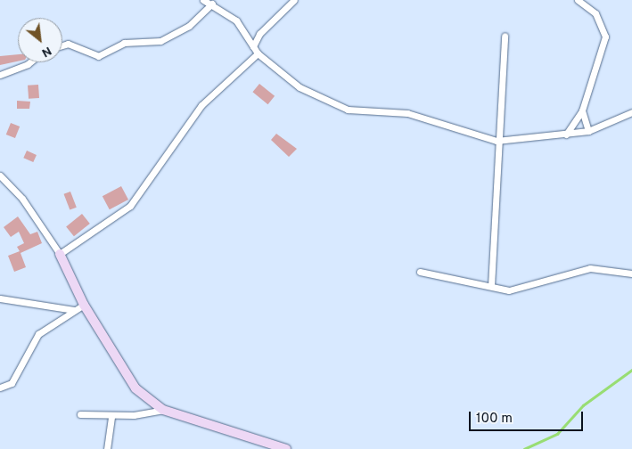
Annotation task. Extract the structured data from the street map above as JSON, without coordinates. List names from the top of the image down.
{
  "scale_bar": "100 m",
  "north": "bottom right"
}
